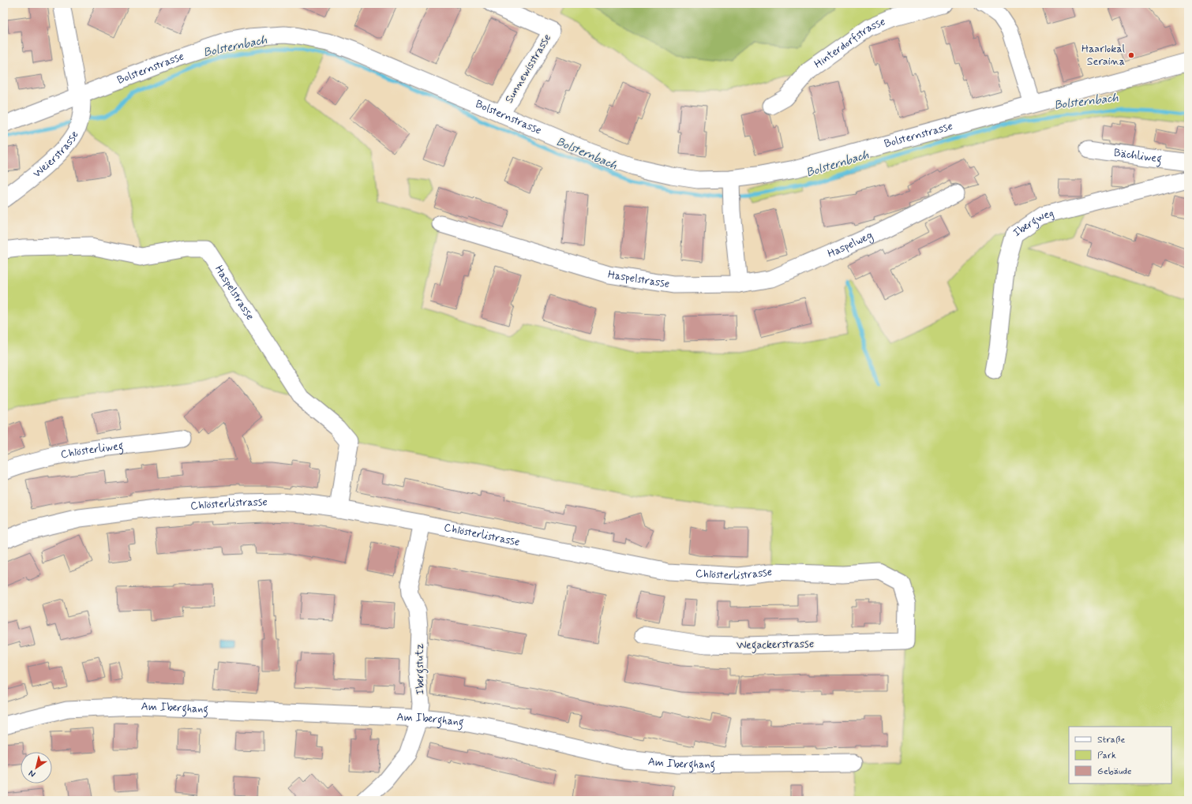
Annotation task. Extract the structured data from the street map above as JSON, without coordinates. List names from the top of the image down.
{
  "streets": {
    "street": [
      "Hinterdorfstrasse",
      "Bolsternstrasse",
      "Sunnewisstrasse",
      "Weierstrasse",
      "Bächliweg",
      "Ibergweg",
      "Haspelweg",
      "Haspelstrasse",
      "Chlösterliweg",
      "Chlösterlistrasse",
      "Wegackerstrasse",
      "Ibergstutz",
      "Am Iberghang"
    ]
  },
  "crossings": [
    ["Bolsternstrasse", "Sunnewisstrasse"],
    ["Bolsternstrasse", "Weierstrasse"],
    ["Haspelweg", "Haspelstrasse"],
    ["Haspelstrasse", "Chlösterlistrasse"],
    ["Chlösterlistrasse", "Wegackerstrasse"],
    ["Chlösterlistrasse", "Ibergstutz"],
    ["Ibergstutz", "Am Iberghang"]
  ],
  "water": ["Bolsternbach"],
  "places": ["Haarlokal Seraina"],
  "legend": ["Straße", "Park", "Gebäude"],
  "north": "bottom left"
}
